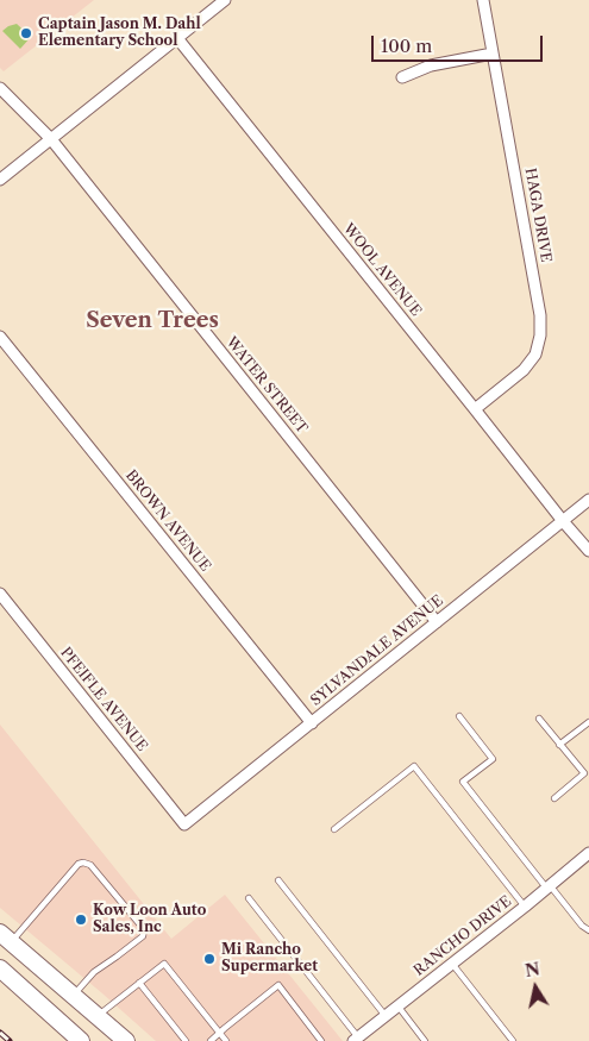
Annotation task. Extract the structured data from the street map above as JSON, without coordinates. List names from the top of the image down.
{
  "streets": {
    "street": [
      "HAGA DRIVE",
      "WOOL AVENUE",
      "WATER STREET",
      "BROWN AVENUE",
      "SYLVANDALE AVENUE",
      "PFEIFLE AVENUE",
      "RANCHO DRIVE"
    ]
  },
  "crossings": [
    ["HAGA DRIVE", "WOOL AVENUE"],
    ["WOOL AVENUE", "SYLVANDALE AVENUE"],
    ["WATER STREET", "SYLVANDALE AVENUE"],
    ["BROWN AVENUE", "SYLVANDALE AVENUE"],
    ["SYLVANDALE AVENUE", "PFEIFLE AVENUE"]
  ],
  "districts": ["Seven Trees"],
  "places": ["Captain Jason M. Dahl Elementary School", "Kow Loon Auto Sales, Inc", "Mi Rancho Supermarket"],
  "scale_bar": "100 m",
  "north": "top"
}
